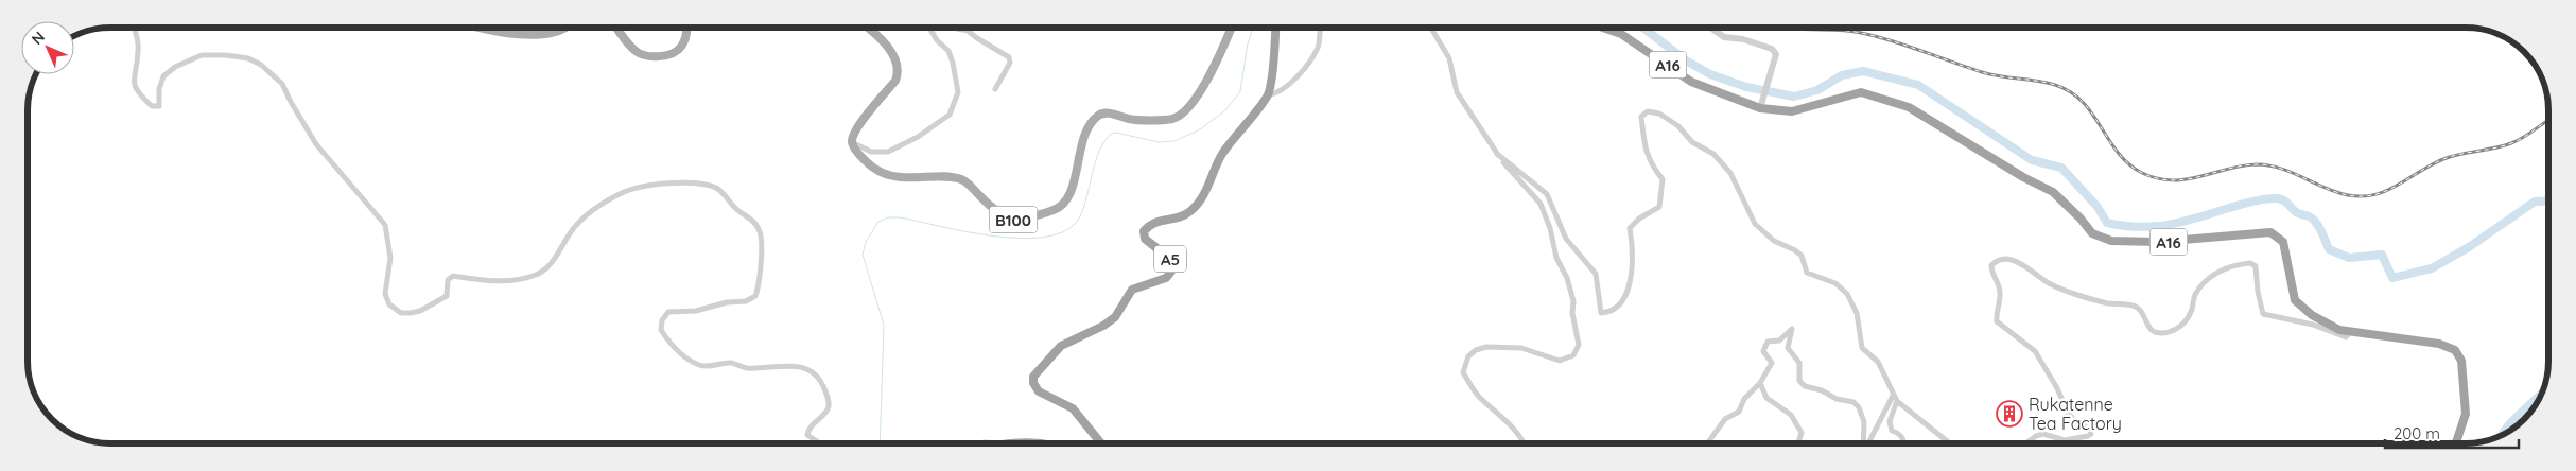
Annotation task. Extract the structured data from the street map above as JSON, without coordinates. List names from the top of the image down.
{
  "streets": {
    "highway": ["A16", "A5"],
    "main road": ["B100"]
  },
  "places": {
    "building": ["Rukatenne Tea Factory"]
  },
  "scale_bar": "200 m",
  "north": "top left"
}
